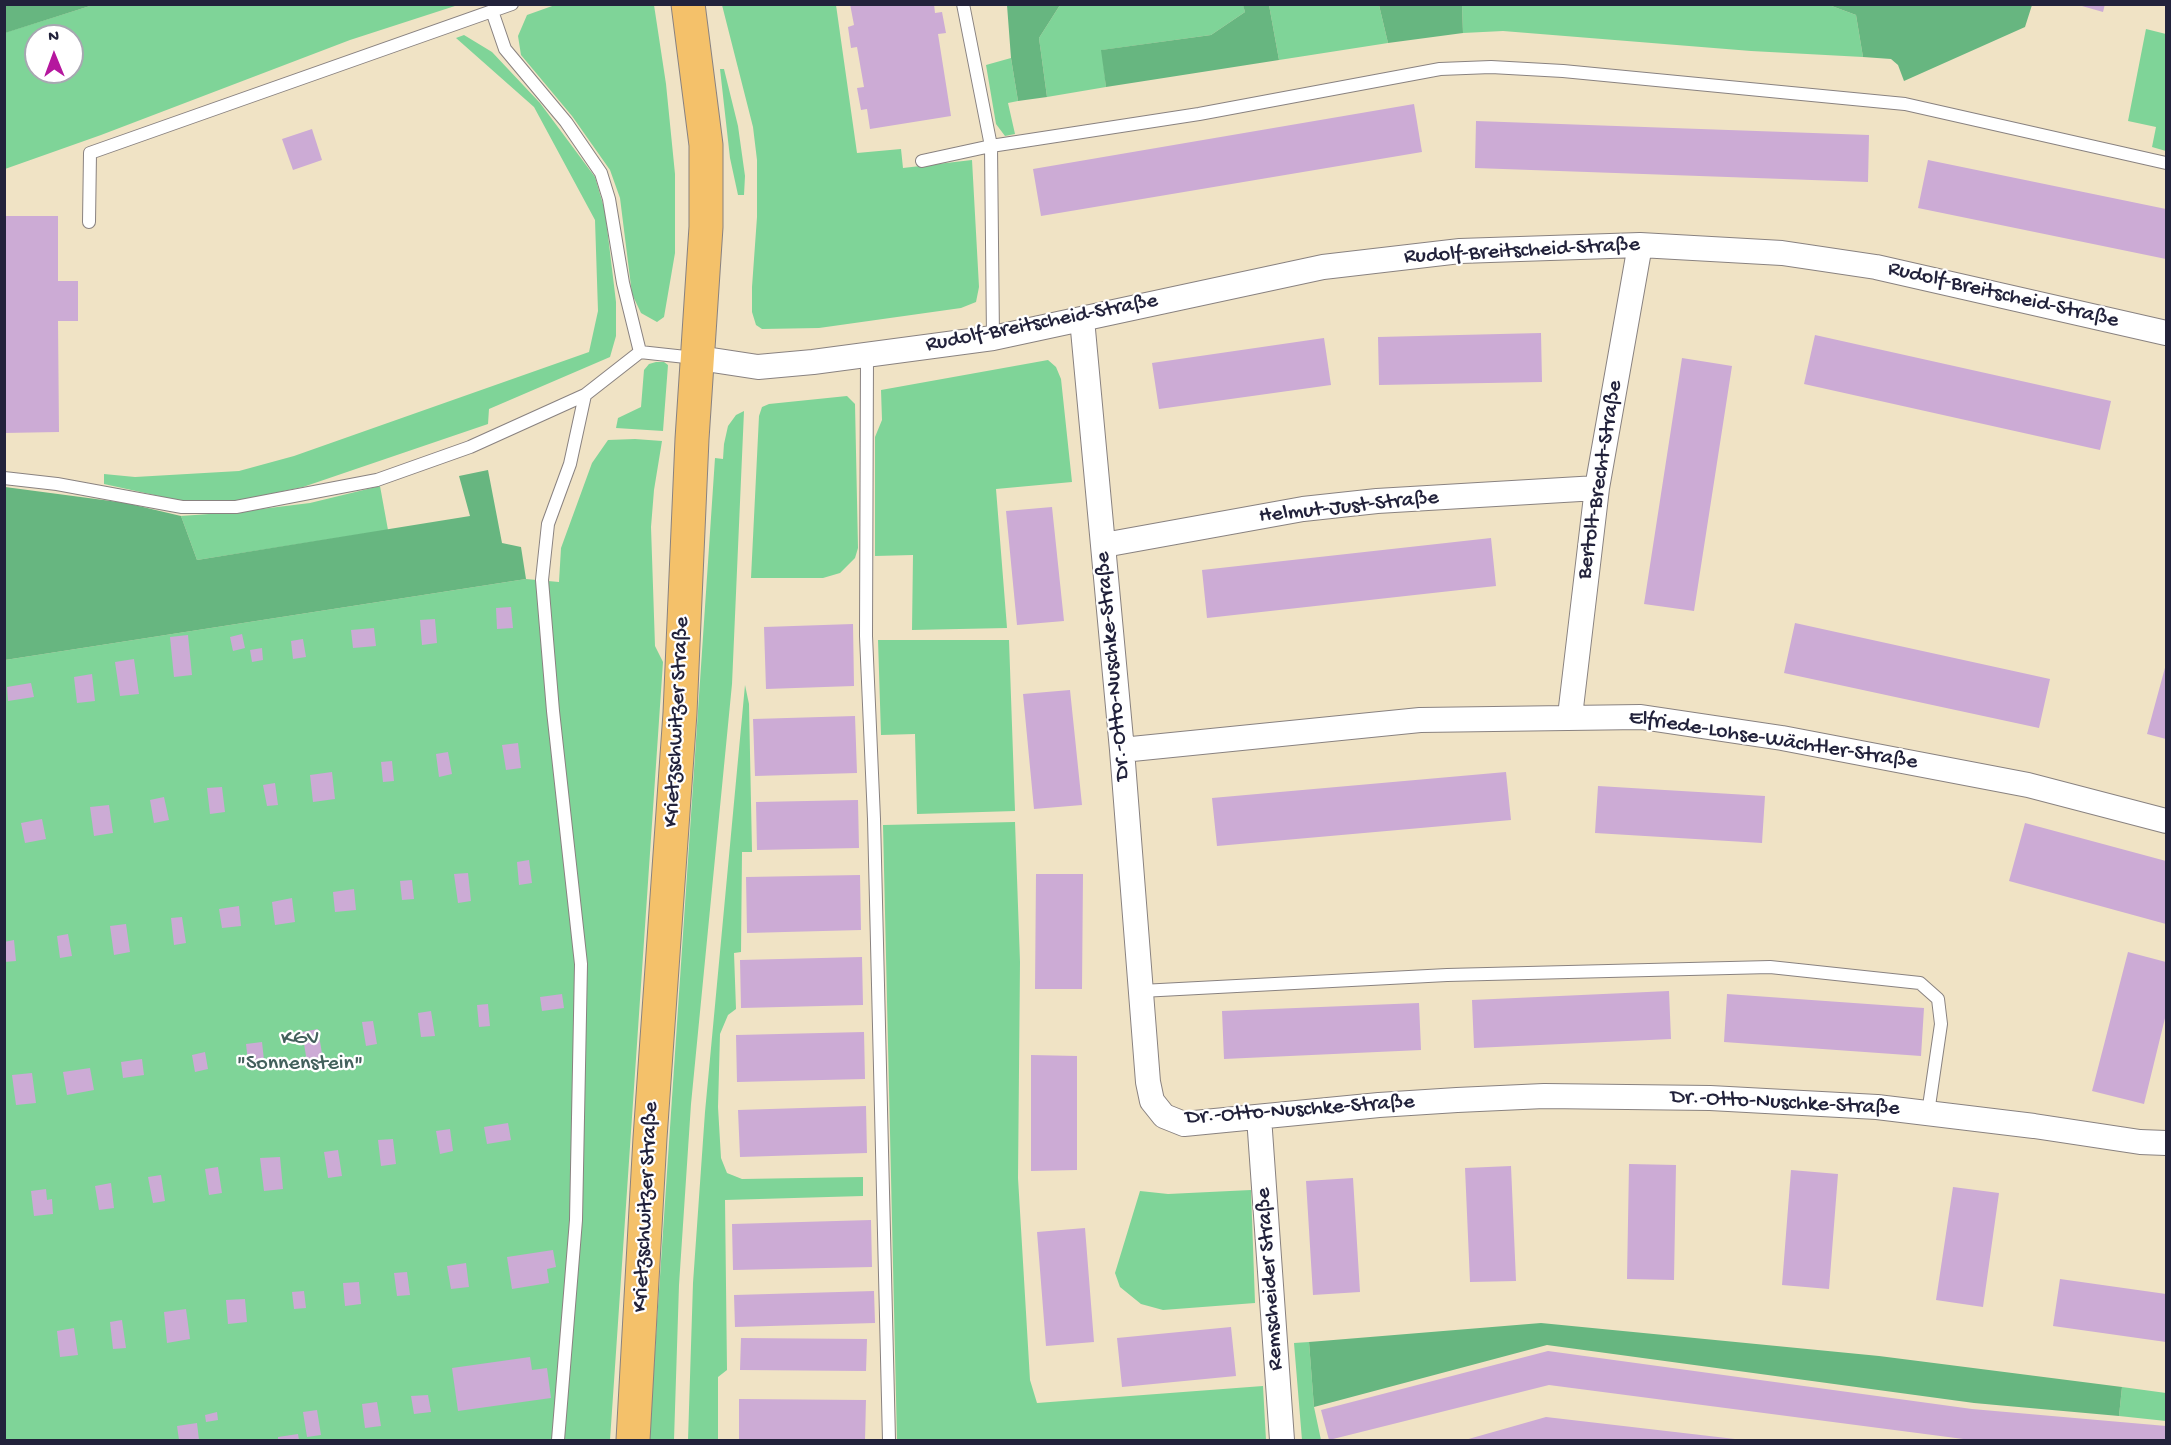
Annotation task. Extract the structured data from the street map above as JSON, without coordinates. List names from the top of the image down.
{
  "streets": {
    "main road": ["Krietzschwitzer Straße"],
    "street": [
      "Rudolf-Breitscheid-Straße",
      "Bertolt-Brecht-Straße",
      "Helmut-Just-Straße",
      "Dr.-Otto-Nuschke-Straße",
      "Elfriede-Lohse-Wächtler-Straße",
      "Remscheider Straße"
    ]
  },
  "crossings": [
    ["Rudolf-Breitscheid-Straße", "Bertolt-Brecht-Straße"],
    ["Rudolf-Breitscheid-Straße", "Dr.-Otto-Nuschke-Straße"],
    ["Rudolf-Breitscheid-Straße", "Krietzschwitzer Straße"],
    ["Bertolt-Brecht-Straße", "Helmut-Just-Straße"],
    ["Bertolt-Brecht-Straße", "Elfriede-Lohse-Wächtler-Straße"],
    ["Helmut-Just-Straße", "Dr.-Otto-Nuschke-Straße"],
    ["Dr.-Otto-Nuschke-Straße", "Elfriede-Lohse-Wächtler-Straße"],
    ["Dr.-Otto-Nuschke-Straße", "Remscheider Straße"]
  ],
  "parks": ["KGV \"Sonnenstein\""],
  "north": "top"
}
